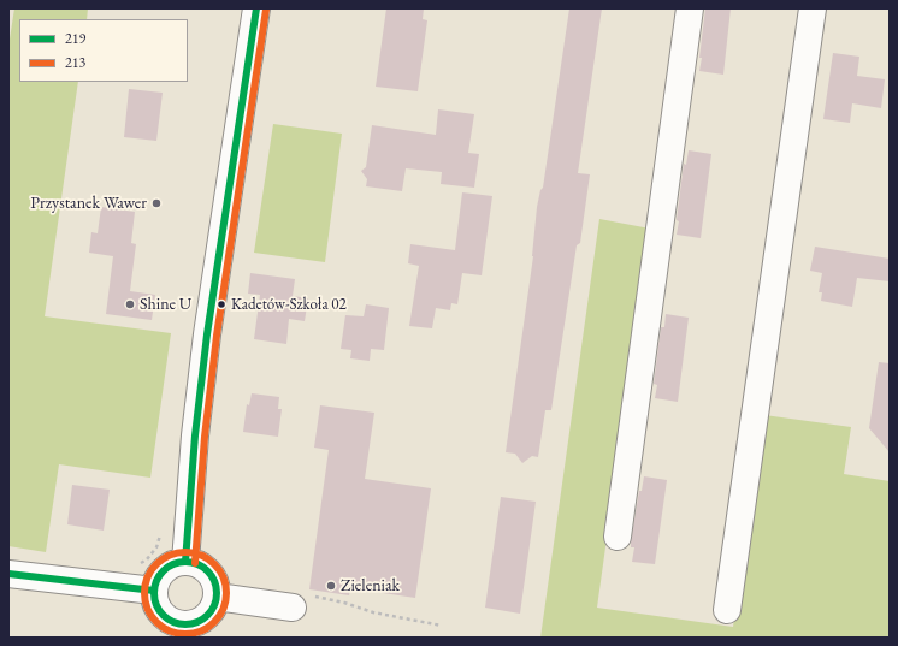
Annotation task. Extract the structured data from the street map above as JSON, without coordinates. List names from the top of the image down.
{
  "places": [
    "Przystanek Wawer",
    "Shine U",
    "Kadetów-Szkoła 02",
    "Zieleniak"
  ],
  "lines": ["transit line 219", "transit line 213"],
  "legend": ["219", "213"]
}
